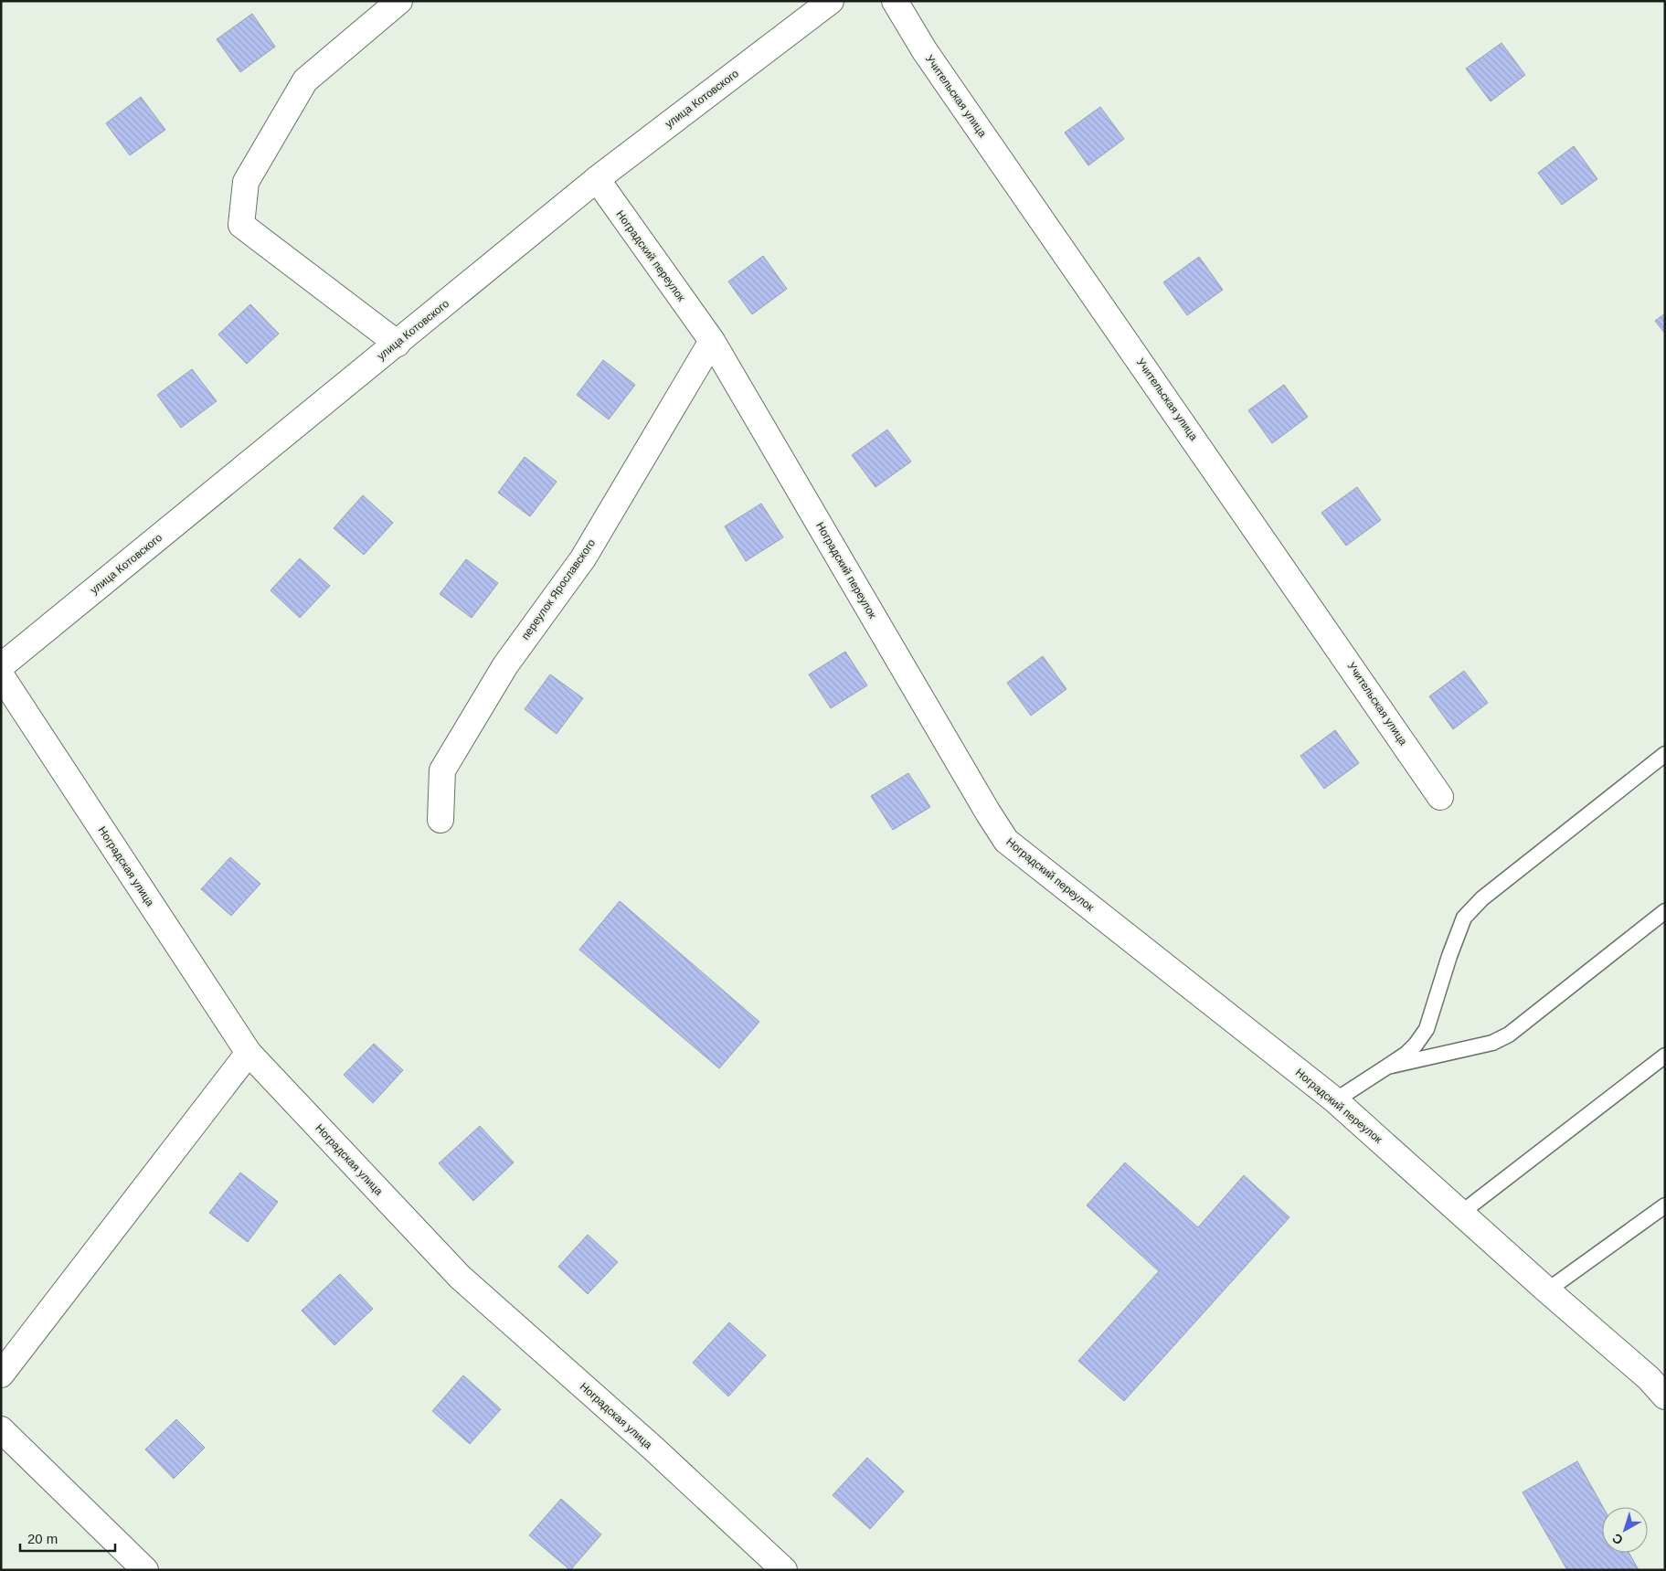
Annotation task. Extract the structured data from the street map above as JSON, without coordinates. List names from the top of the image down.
{
  "streets": {
    "street": [
      "Учительская улица",
      "улица Котовского",
      "Ноградский переулок",
      "переулок Ярославского",
      "Ноградская улица"
    ]
  },
  "crossings": [
    ["улица Котовского", "Ноградский переулок"],
    ["Ноградский переулок", "переулок Ярославского"]
  ],
  "scale_bar": "20 m",
  "north": "bottom left"
}
